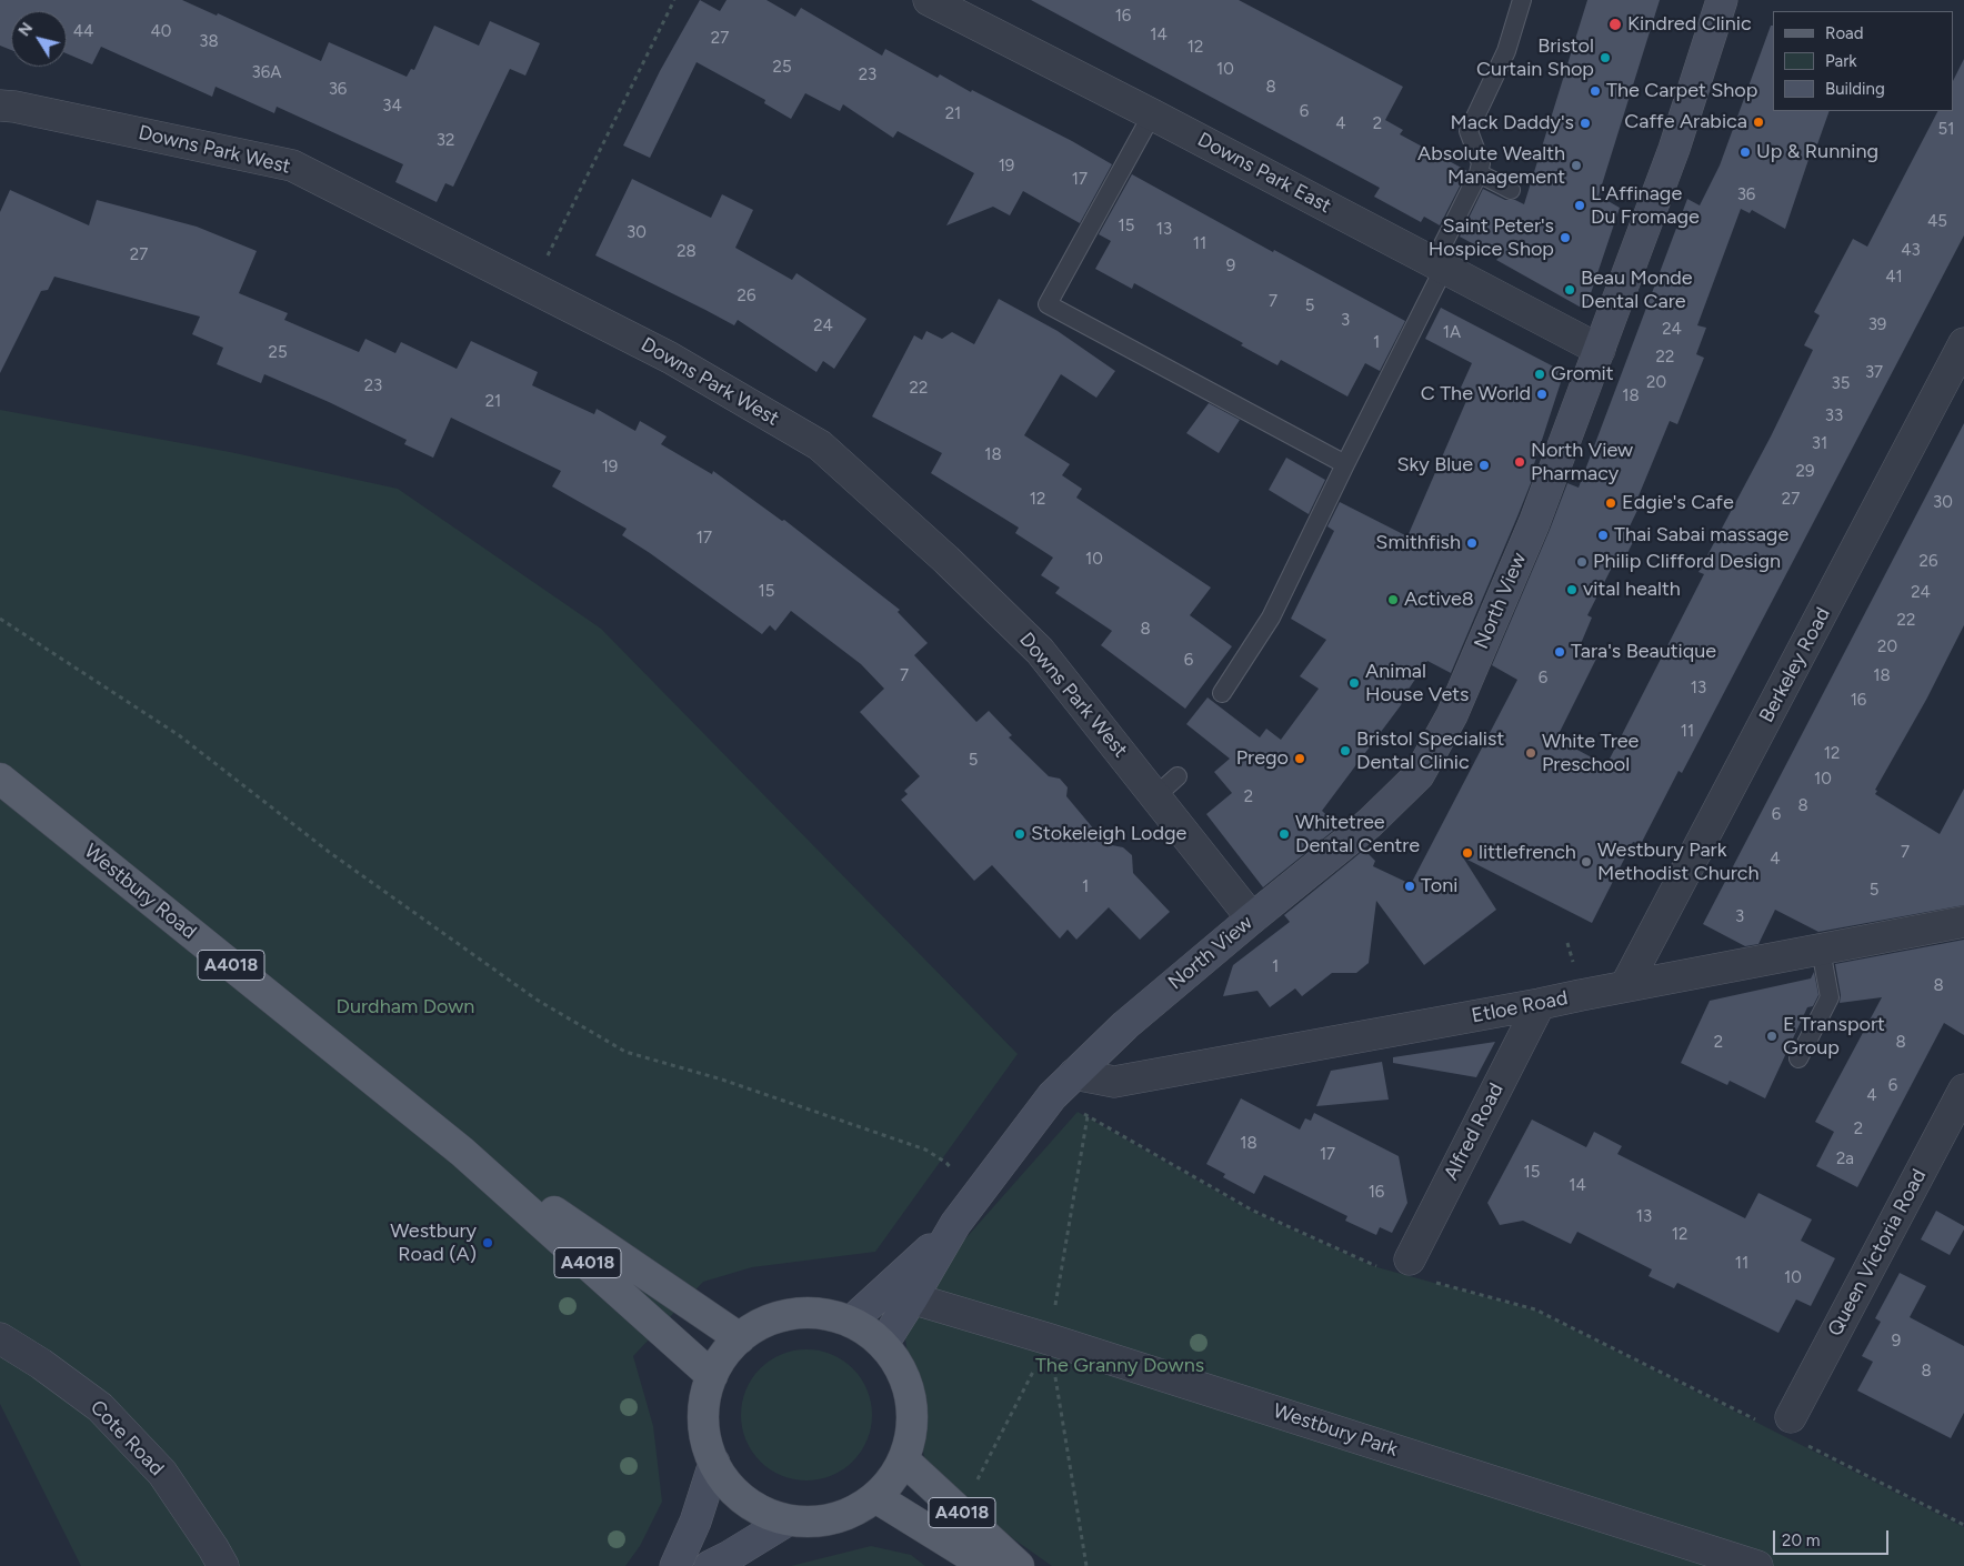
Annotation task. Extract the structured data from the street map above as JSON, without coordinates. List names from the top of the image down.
{
  "streets": {
    "main road": ["North View", "Westbury Road", "A4018"],
    "street": [
      "Downs Park West",
      "Downs Park East",
      "Berkeley Road",
      "Etloe Road",
      "Alfred Road",
      "Queen Victoria Road",
      "Westbury Park",
      "Cote Road"
    ]
  },
  "crossings": [
    ["Downs Park West", "North View"],
    ["Downs Park East", "North View"],
    ["North View", "Etloe Road"],
    ["North View", "Westbury Park"],
    ["Berkeley Road", "Etloe Road"],
    ["Etloe Road", "Alfred Road"]
  ],
  "parks": ["Durdham Down", "The Granny Downs"],
  "places": [
    "Kindred Clinic",
    "Bristol Curtain Shop",
    "The Carpet Shop",
    "Caffe Arabica",
    "Mack Daddy's",
    "Up & Running",
    "Absolute Wealth Management",
    "L'Affinage Du Fromage",
    "Saint Peter's Hospice Shop",
    "Beau Monde Dental Care",
    "Gromit",
    "C The World",
    "North View Pharmacy",
    "Sky Blue",
    "Edgie's Cafe",
    "Thai Sabai massage",
    "Smithfish",
    "Philip Clifford Design",
    "vital health",
    "Active8",
    "Tara's Beautique",
    "Animal House Vets",
    "Bristol Specialist Dental Clinic",
    "White Tree Preschool",
    "Prego",
    "Stokeleigh Lodge",
    "Whitetree Dental Centre",
    "littlefrench",
    "Westbury Park Methodist Church",
    "Toni",
    "E Transport Group",
    "Westbury Road (A)"
  ],
  "house_numbers": [
    "16",
    "44",
    "40",
    "14",
    "27",
    "38",
    "12",
    "25",
    "10",
    "36A",
    "23",
    "8",
    "36",
    "34",
    "6",
    "21",
    "4",
    "2",
    "51",
    "32",
    "19",
    "17",
    "36",
    "45",
    "15",
    "13",
    "30",
    "11",
    "43",
    "28",
    "27",
    "9",
    "41",
    "26",
    "7",
    "5",
    "3",
    "39",
    "24",
    "24",
    "1A",
    "1",
    "25",
    "22",
    "37",
    "20",
    "35",
    "23",
    "22",
    "18",
    "21",
    "33",
    "31",
    "18",
    "19",
    "29",
    "12",
    "27",
    "30",
    "17",
    "10",
    "26",
    "15",
    "24",
    "22",
    "8",
    "20",
    "6",
    "7",
    "18",
    "6",
    "13",
    "16",
    "11",
    "12",
    "5",
    "10",
    "2",
    "8",
    "6",
    "7",
    "4",
    "1",
    "5",
    "3",
    "1",
    "8",
    "2",
    "8",
    "6",
    "4",
    "2",
    "18",
    "17",
    "2a",
    "15",
    "14",
    "16",
    "13",
    "12",
    "11",
    "10",
    "9",
    "8"
  ],
  "legend": ["Road", "Park", "Building"],
  "scale_bar": "20 m",
  "north": "top left"
}
